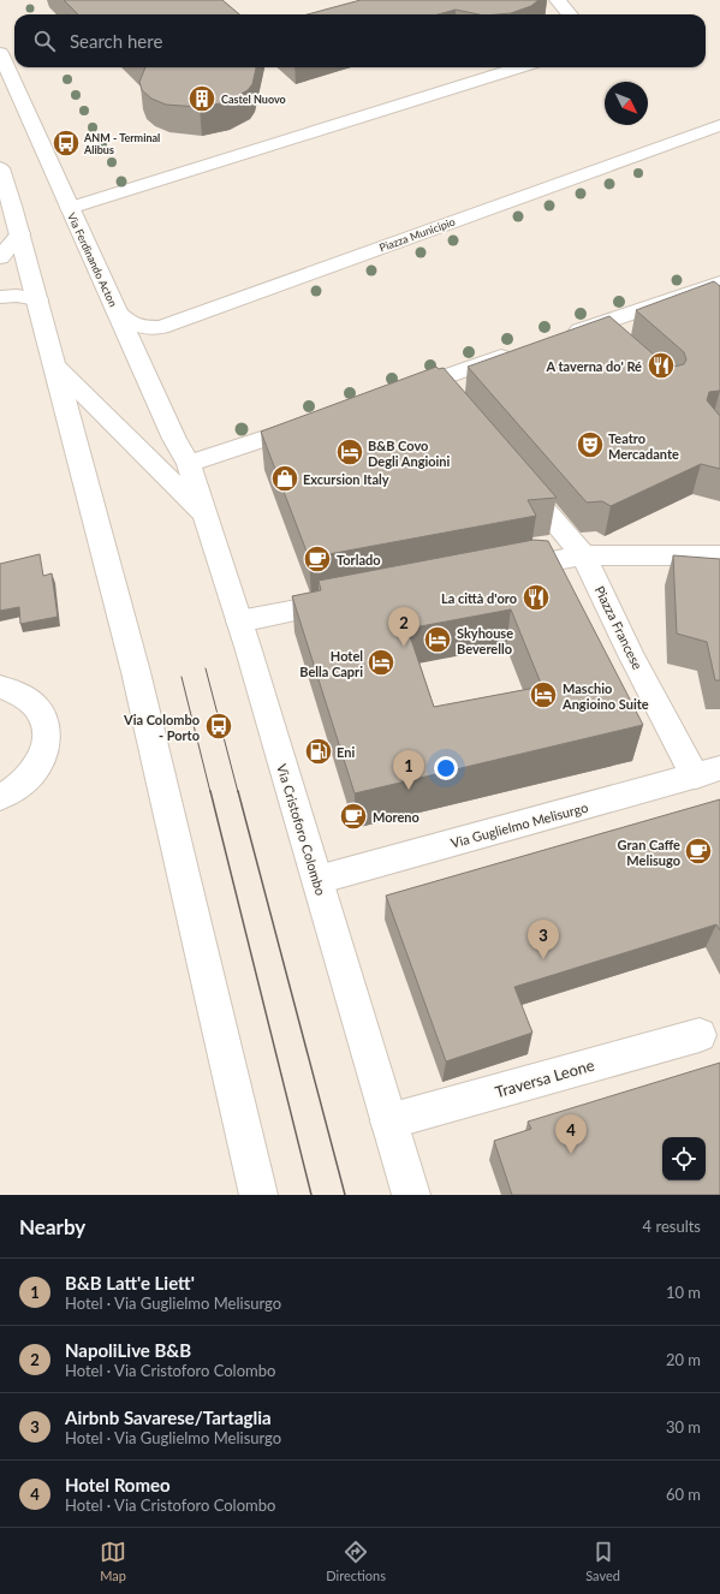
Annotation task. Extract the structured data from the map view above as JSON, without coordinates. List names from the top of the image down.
{
  "streets": {
    "main road": [
      "Piazza Municipio",
      "Via Ferdinando Acton",
      "Piazza Francese",
      "Via Guglielmo Melisurgo",
      "Via Cristoforo Colombo",
      "Traversa Leone"
    ]
  },
  "crossings": [
    ["Piazza Municipio", "Via Ferdinando Acton"],
    ["Via Ferdinando Acton", "Via Cristoforo Colombo"],
    ["Piazza Francese", "Via Guglielmo Melisurgo"],
    ["Via Guglielmo Melisurgo", "Via Cristoforo Colombo"],
    ["Via Cristoforo Colombo", "Traversa Leone"]
  ],
  "places": {
    "building": ["Castel Nuovo"],
    "bus stop": ["ANM - Terminal Alibus", "Via Colombo - Porto"],
    "restaurant": ["A taverna do' Ré", "La città d'oro"],
    "theatre": ["Teatro Mercadante"],
    "hotel": [
      "B&B Covo Degli Angioini",
      "Skyhouse Beverello",
      "Hotel Bella Capri",
      "Maschio Angioino Suite"
    ],
    "shop": ["Excursion Italy"],
    "cafe": ["Torlado", "Moreno", "Gran Caffe Melisugo"],
    "fuel station": ["Eni"]
  },
  "north": "bottom right",
  "page": {
    "search": "Search here",
    "pins": [
      "2",
      "1",
      "3",
      "4"
    ],
    "heading": ["Nearby", "4 results"],
    "list": [
      {
        "mark": "1",
        "name": "B&B Latt'e Liett'",
        "note": "Hotel · Via Guglielmo Melisurgo",
        "value": "10 m"
      },
      {
        "mark": "2",
        "name": "NapoliLive B&B",
        "note": "Hotel · Via Cristoforo Colombo",
        "value": "20 m"
      },
      {
        "mark": "3",
        "name": "Airbnb Savarese/Tartaglia",
        "note": "Hotel · Via Guglielmo Melisurgo",
        "value": "30 m"
      },
      {
        "mark": "4",
        "name": "Hotel Romeo",
        "note": "Hotel · Via Cristoforo Colombo",
        "value": "60 m"
      }
    ],
    "nav": ["Map", "Directions", "Saved"]
  }
}
